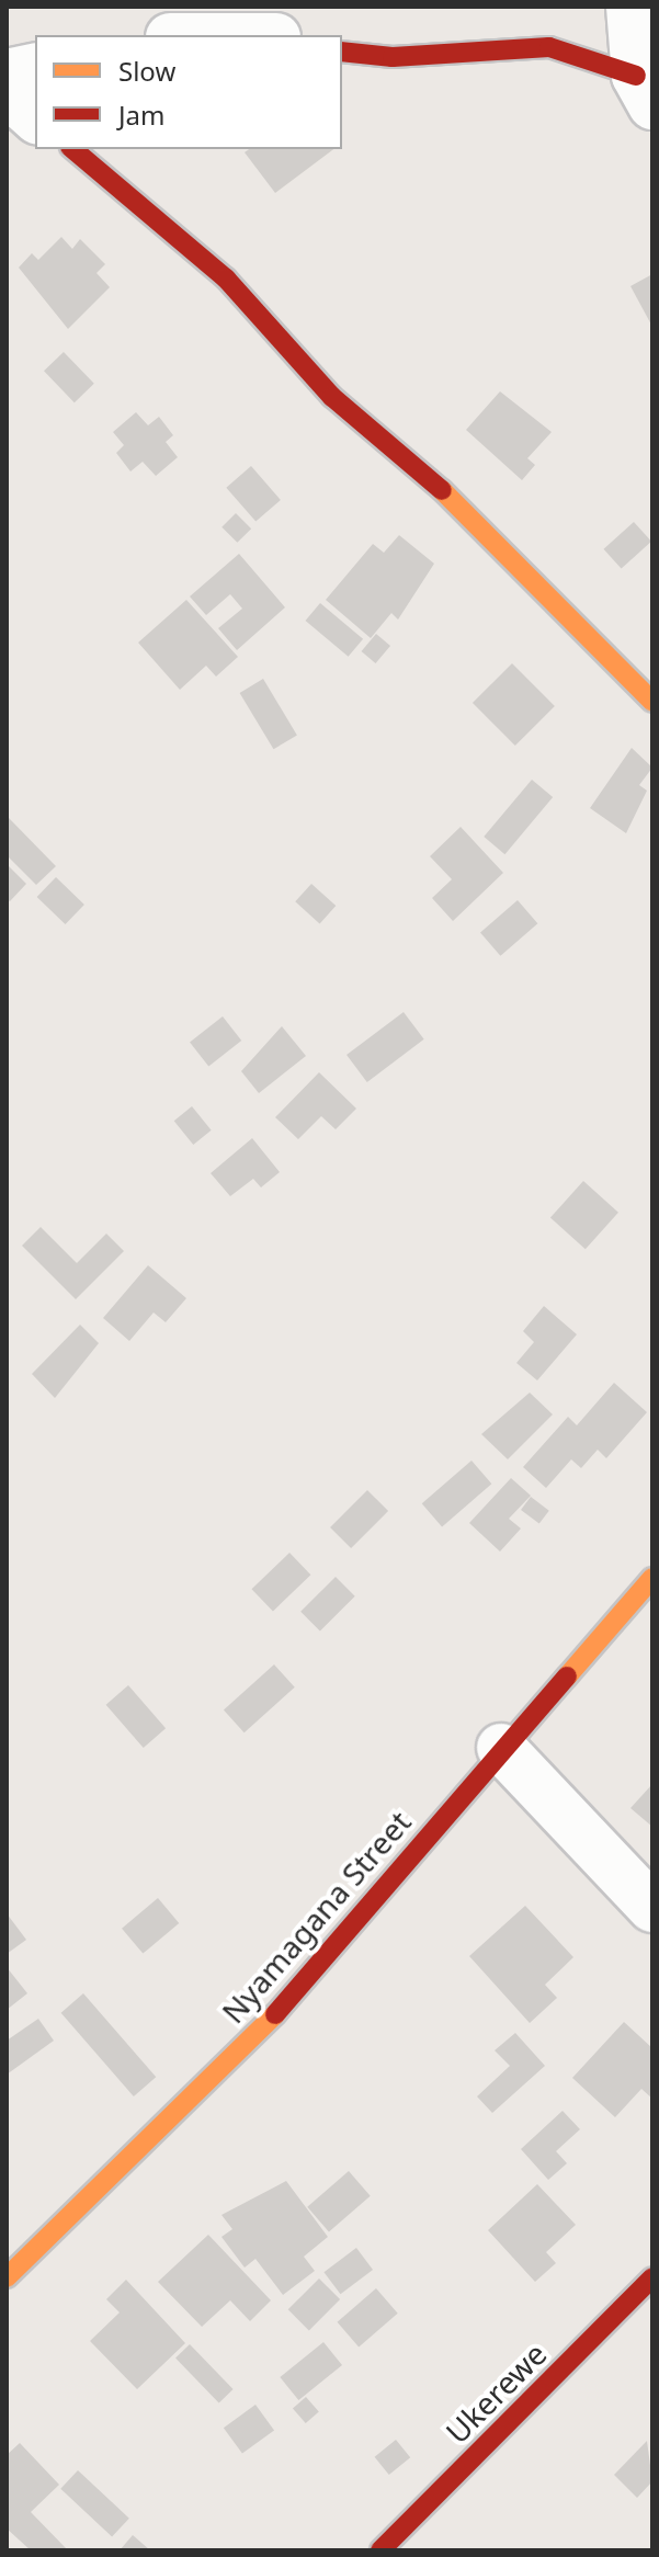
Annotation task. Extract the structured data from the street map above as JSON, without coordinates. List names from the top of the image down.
{
  "streets": {
    "street": ["Nyamagana Street", "Ukerewe"]
  },
  "legend": ["Slow", "Jam"]
}
